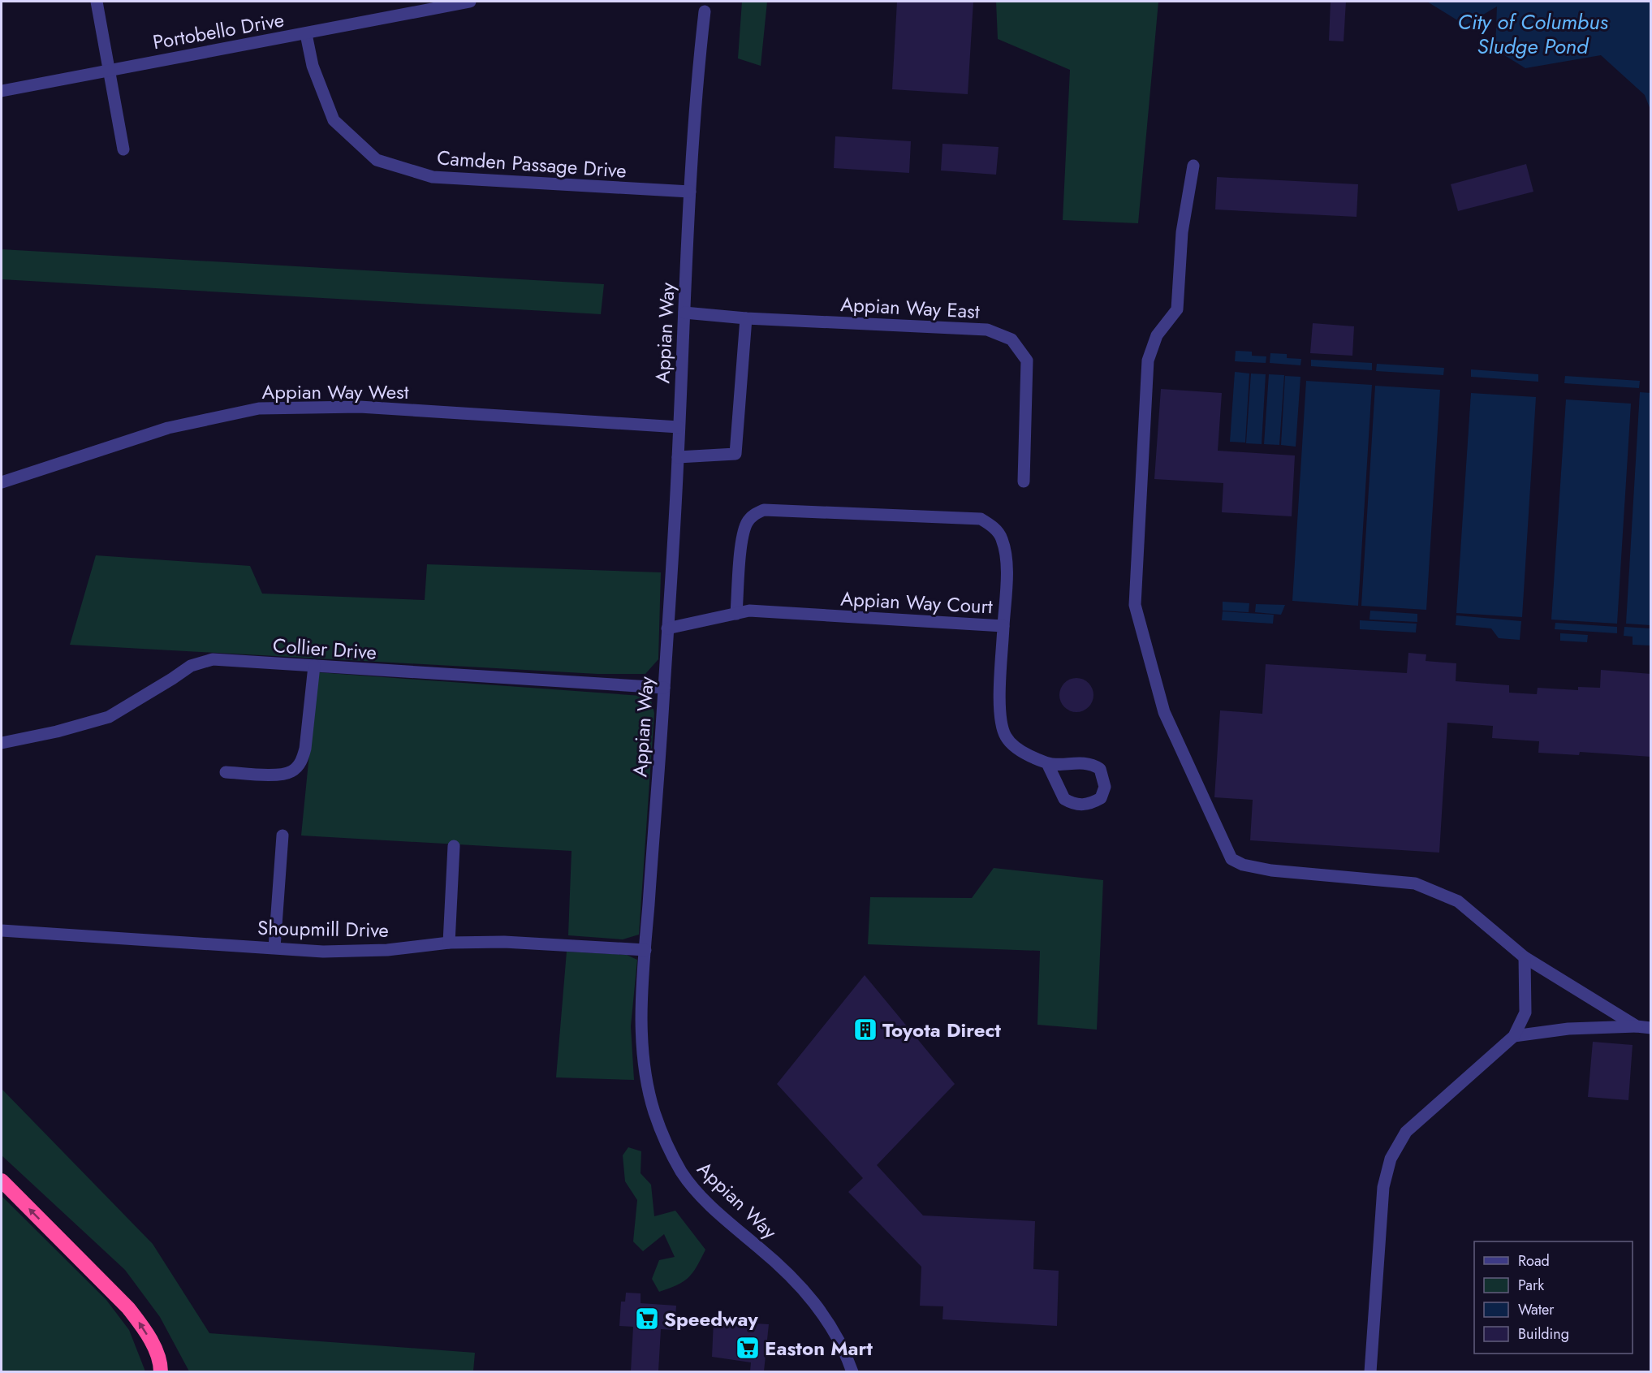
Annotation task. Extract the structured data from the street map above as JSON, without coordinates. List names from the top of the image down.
{
  "streets": {
    "street": [
      "Portobello Drive",
      "Camden Passage Drive",
      "Appian Way East",
      "Appian Way",
      "Appian Way West",
      "Appian Way Court",
      "Collier Drive",
      "Shoupmill Drive"
    ]
  },
  "crossings": [
    ["Portobello Drive", "Camden Passage Drive"],
    ["Camden Passage Drive", "Appian Way"],
    ["Appian Way East", "Appian Way"],
    ["Appian Way", "Appian Way West"],
    ["Appian Way", "Appian Way Court"],
    ["Appian Way", "Collier Drive"],
    ["Appian Way", "Shoupmill Drive"]
  ],
  "water": ["City of Columbus Sludge Pond"],
  "places": {
    "building": ["Toyota Direct"],
    "supermarket": ["Speedway", "Easton Mart"]
  },
  "legend": [
    "Road",
    "Park",
    "Water",
    "Building"
  ]
}
